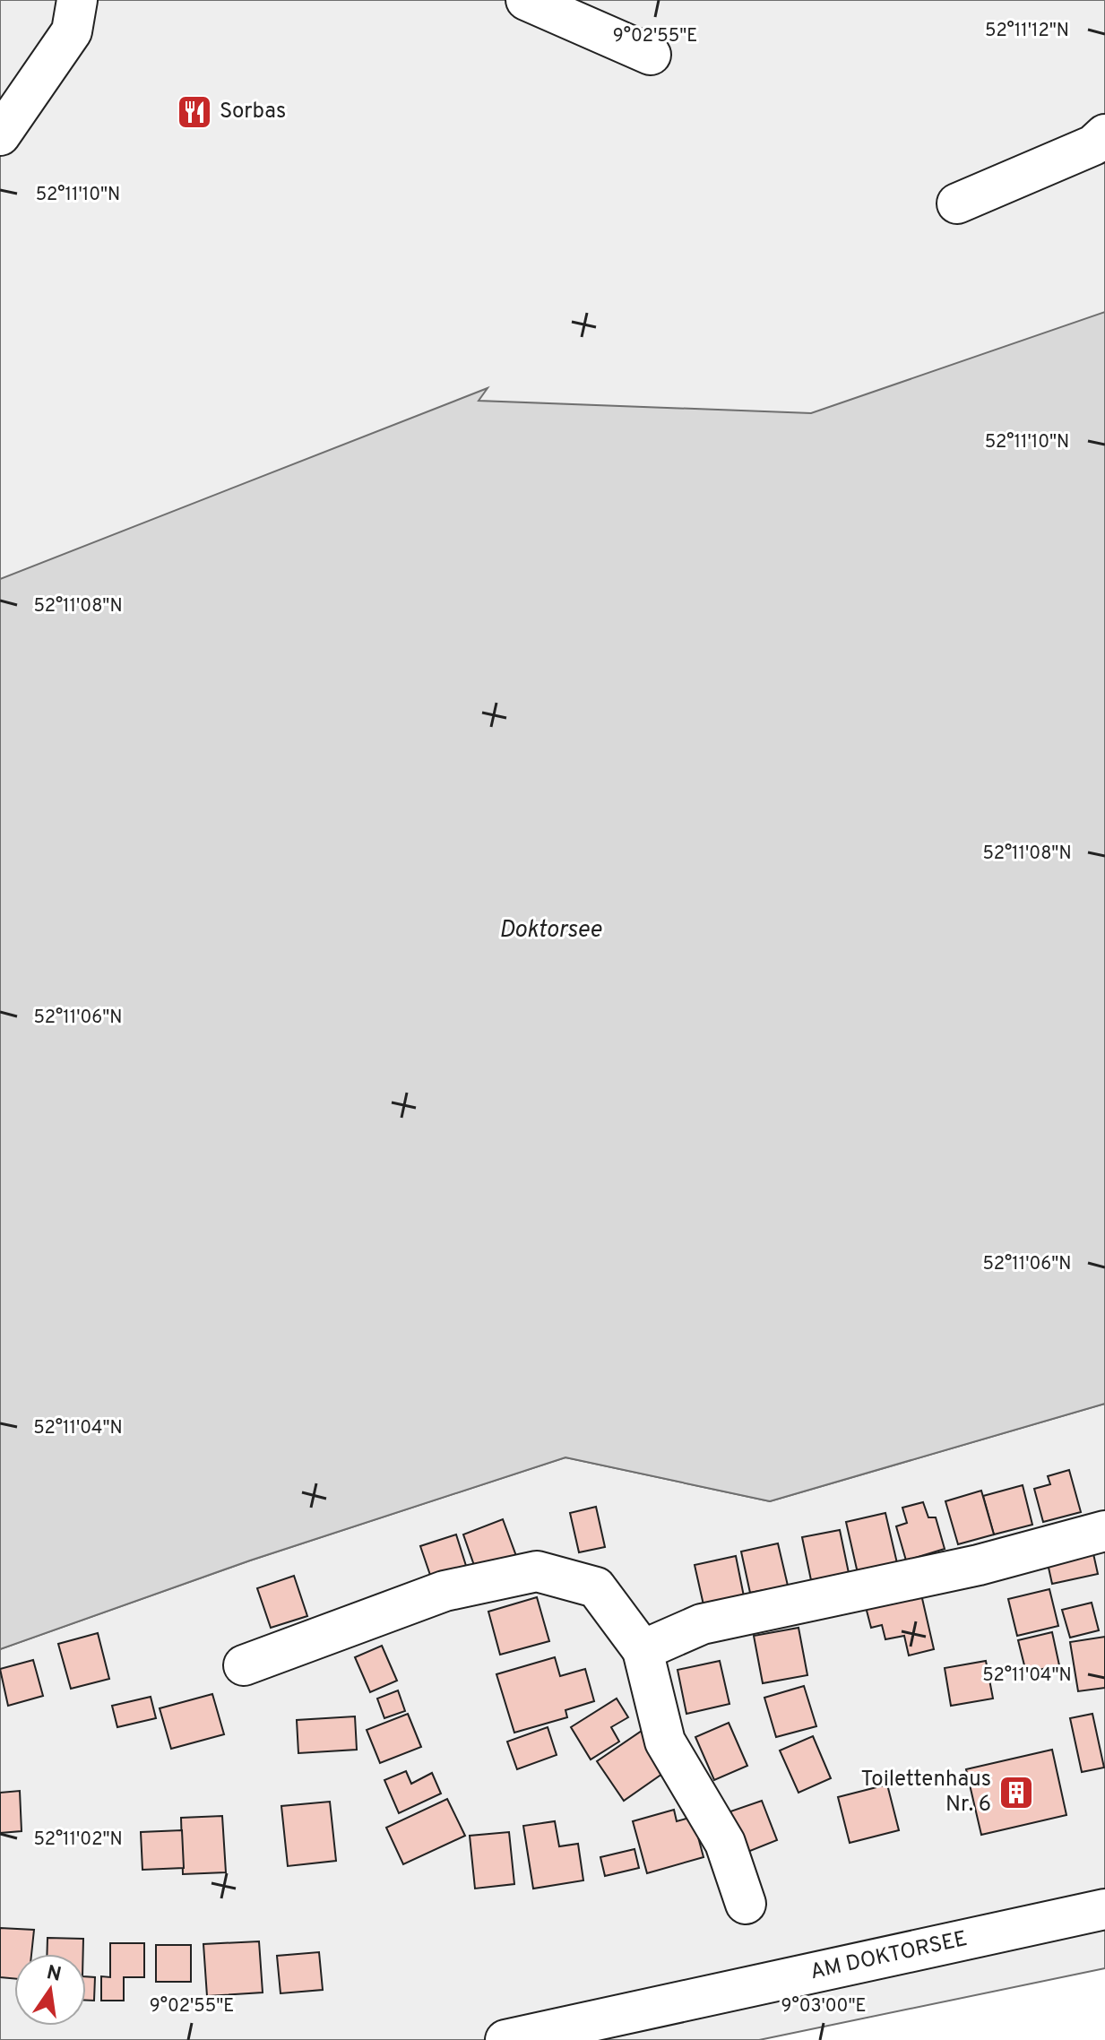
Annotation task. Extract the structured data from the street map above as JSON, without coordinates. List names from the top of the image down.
{
  "streets": {
    "street": ["AM DOKTORSEE"]
  },
  "water": ["Doktorsee"],
  "places": {
    "restaurant": ["Sorbas"],
    "building": ["Toilettenhaus Nr. 6"]
  },
  "north": "top",
  "coordinates": [
    "52°11'12\"N",
    "9°02'55\"E",
    "52°11'10\"N",
    "52°11'08\"N",
    "52°11'06\"N",
    "52°11'04\"N",
    "52°11'02\"N",
    "9°03'00\"E"
  ]
}
